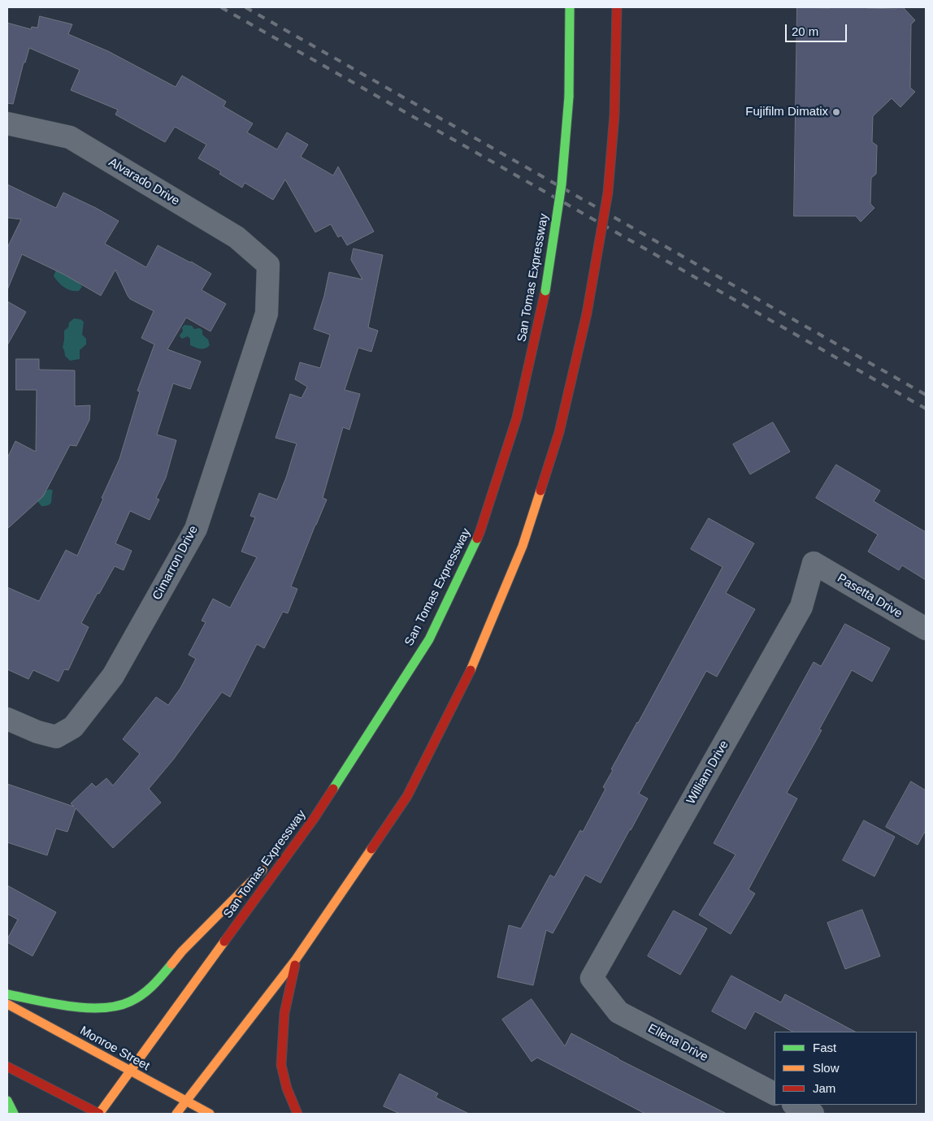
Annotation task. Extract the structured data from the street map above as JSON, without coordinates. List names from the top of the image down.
{
  "streets": {
    "main road": ["San Tomas Expressway", "Monroe Street"],
    "street": [
      "Alvarado Drive",
      "Cimarron Drive",
      "Pasetta Drive",
      "William Drive",
      "Ellena Drive"
    ]
  },
  "crossings": [
    ["Alvarado Drive", "Cimarron Drive"],
    ["San Tomas Expressway", "Monroe Street"],
    ["Pasetta Drive", "William Drive"],
    ["William Drive", "Ellena Drive"]
  ],
  "places": ["Fujifilm Dimatix"],
  "legend": ["Fast", "Slow", "Jam"],
  "scale_bar": "20 m"
}
